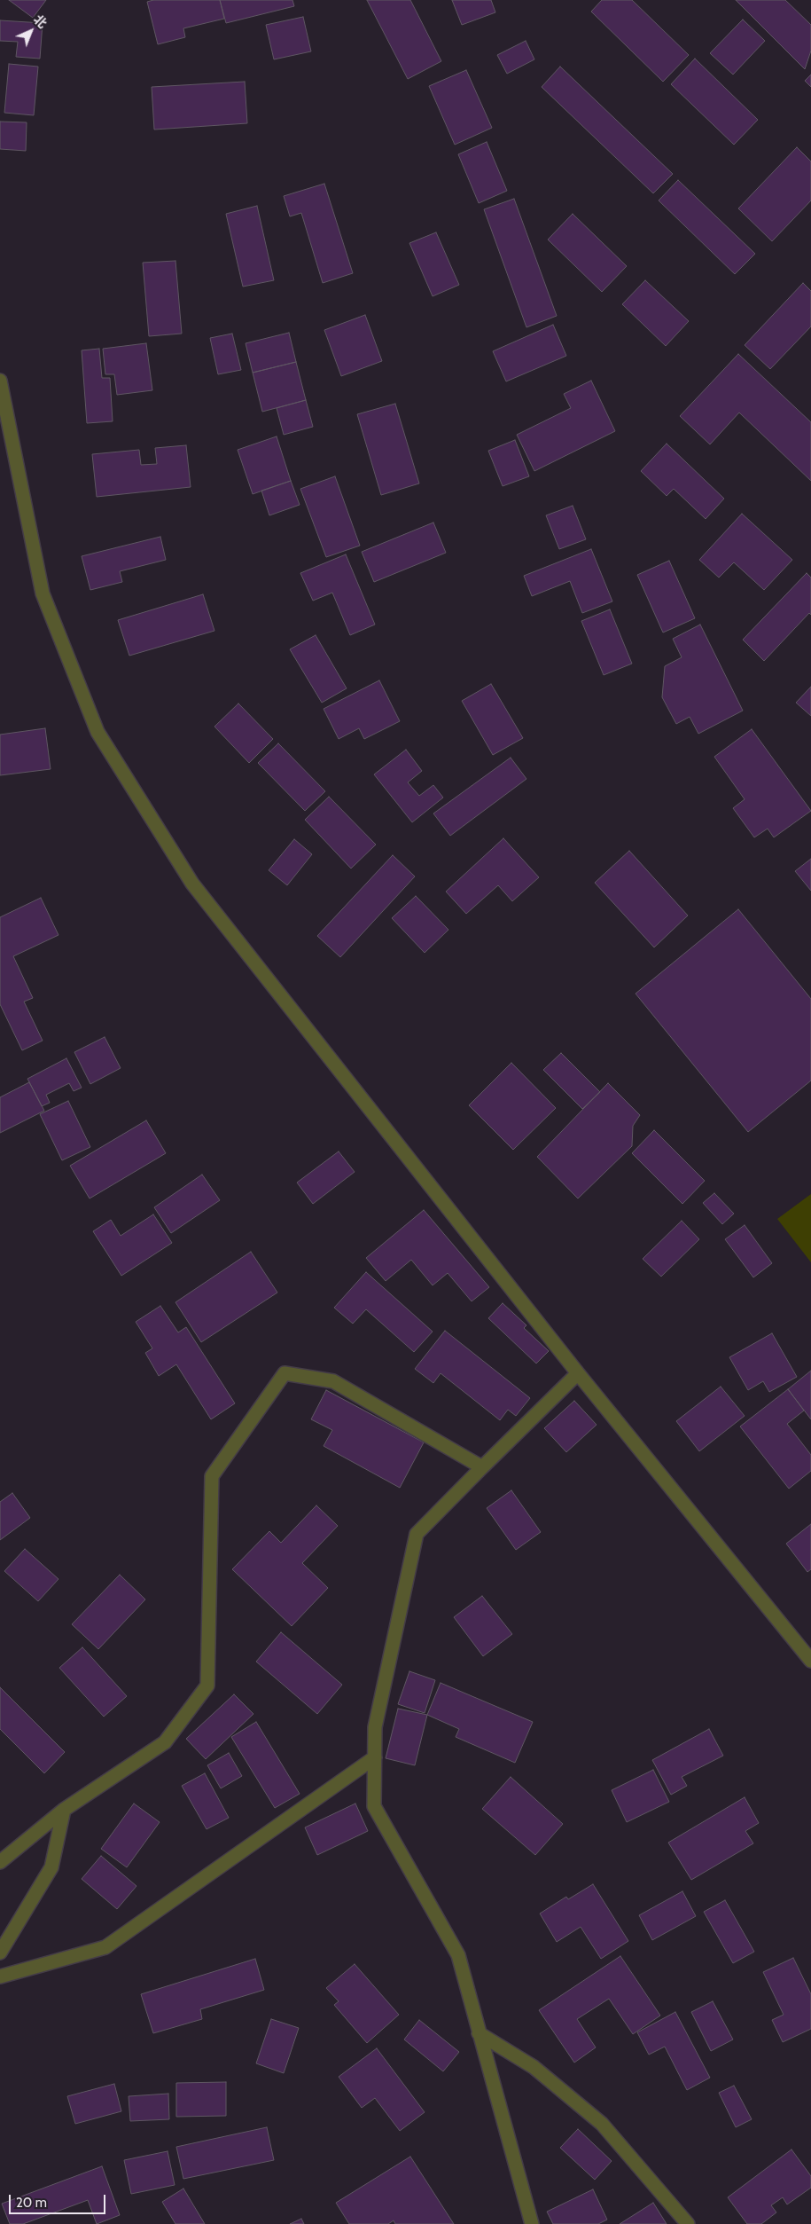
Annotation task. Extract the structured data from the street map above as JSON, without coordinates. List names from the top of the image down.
{
  "scale_bar": "20 m",
  "north": "top right"
}
